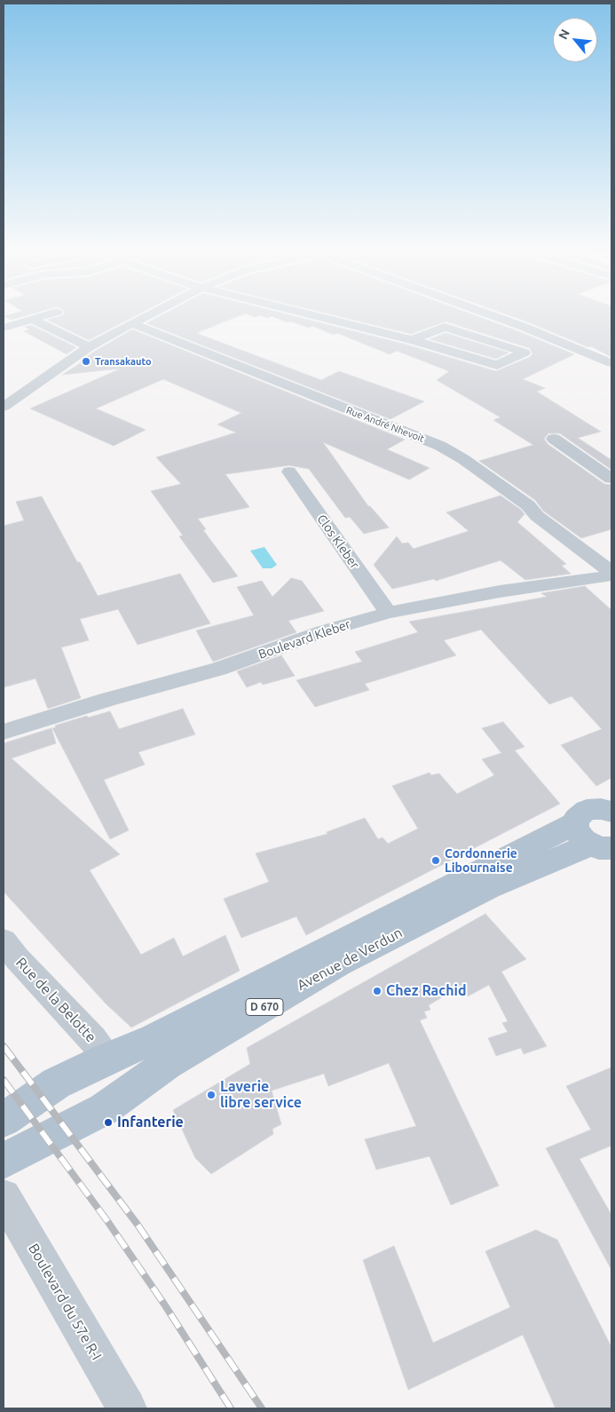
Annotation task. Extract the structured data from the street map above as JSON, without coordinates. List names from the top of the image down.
{
  "streets": {
    "main road": ["Avenue de Verdun", "D 670"],
    "street": [
      "Rue André Nhevoit",
      "Clos Kleber",
      "Boulevard Kleber",
      "Rue de la Belotte",
      "Boulevard du 57e R-I"
    ]
  },
  "crossings": [
    ["Rue André Nhevoit", "Boulevard Kleber"],
    ["Clos Kleber", "Boulevard Kleber"],
    ["Avenue de Verdun", "Rue de la Belotte"]
  ],
  "places": [
    "Transakauto",
    "Cordonnerie Libournaise",
    "Chez Rachid",
    "Laverie libre service",
    "Infanterie"
  ],
  "north": "top left"
}
